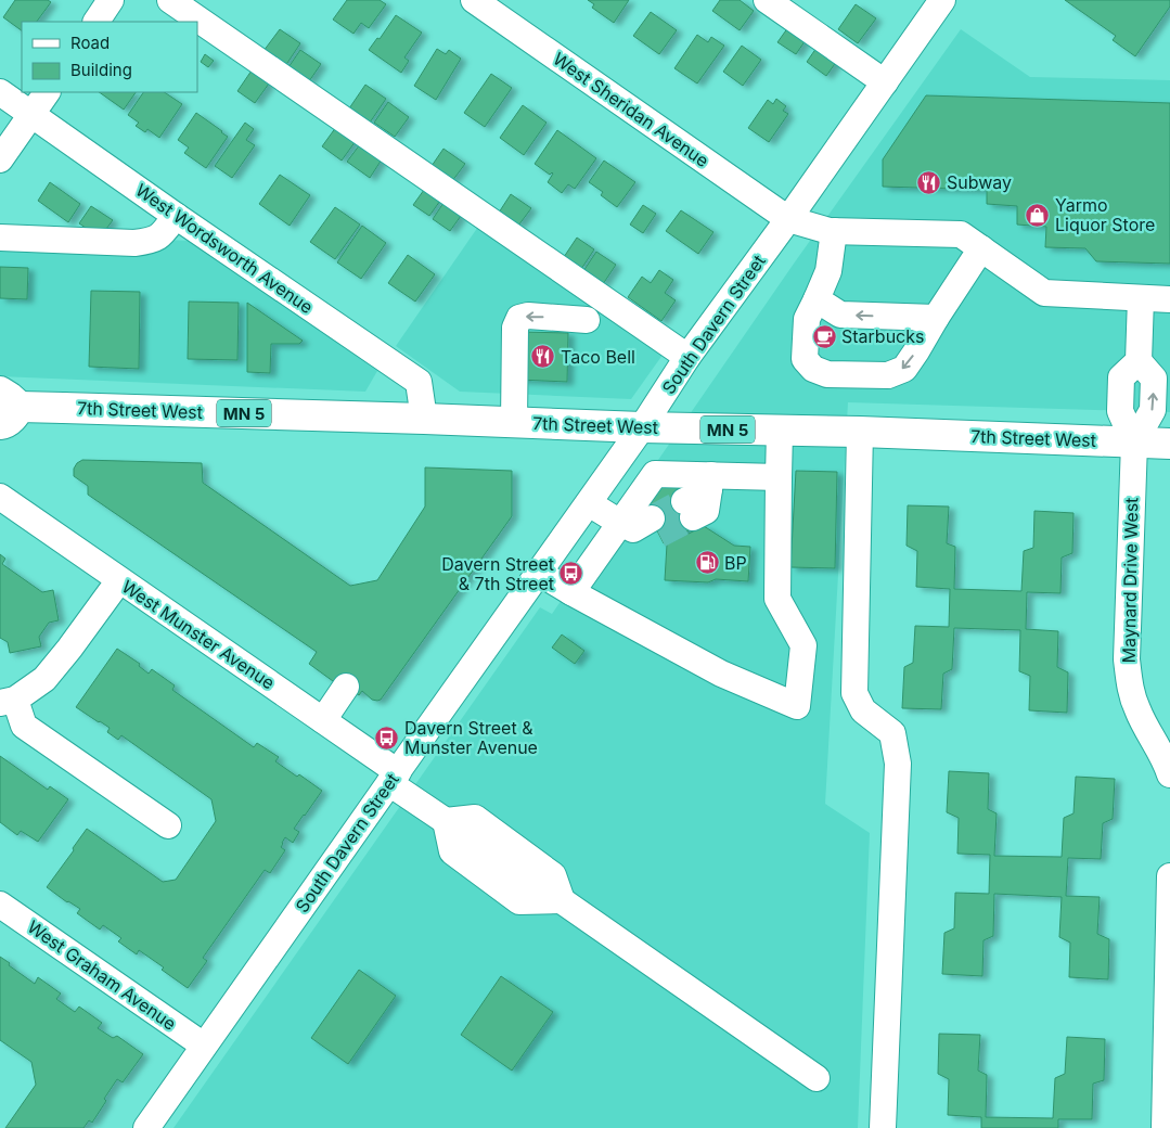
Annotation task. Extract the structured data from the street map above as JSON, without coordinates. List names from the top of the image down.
{
  "streets": {
    "main road": ["7th Street West", "MN 5"],
    "street": [
      "West Sheridan Avenue",
      "West Wordsworth Avenue",
      "South Davern Street",
      "Maynard Drive West",
      "West Munster Avenue",
      "West Graham Avenue"
    ]
  },
  "crossings": [
    ["West Sheridan Avenue", "South Davern Street"],
    ["West Wordsworth Avenue", "7th Street West"],
    ["South Davern Street", "7th Street West"],
    ["South Davern Street", "West Munster Avenue"],
    ["South Davern Street", "West Graham Avenue"],
    ["7th Street West", "Maynard Drive West"]
  ],
  "places": {
    "restaurant": ["Subway", "Taco Bell"],
    "shop": ["Yarmo Liquor Store"],
    "cafe": ["Starbucks"],
    "fuel station": ["BP"],
    "bus stop": ["Davern Street & 7th Street", "Davern Street & Munster Avenue"]
  },
  "legend": ["Road", "Building"]
}
